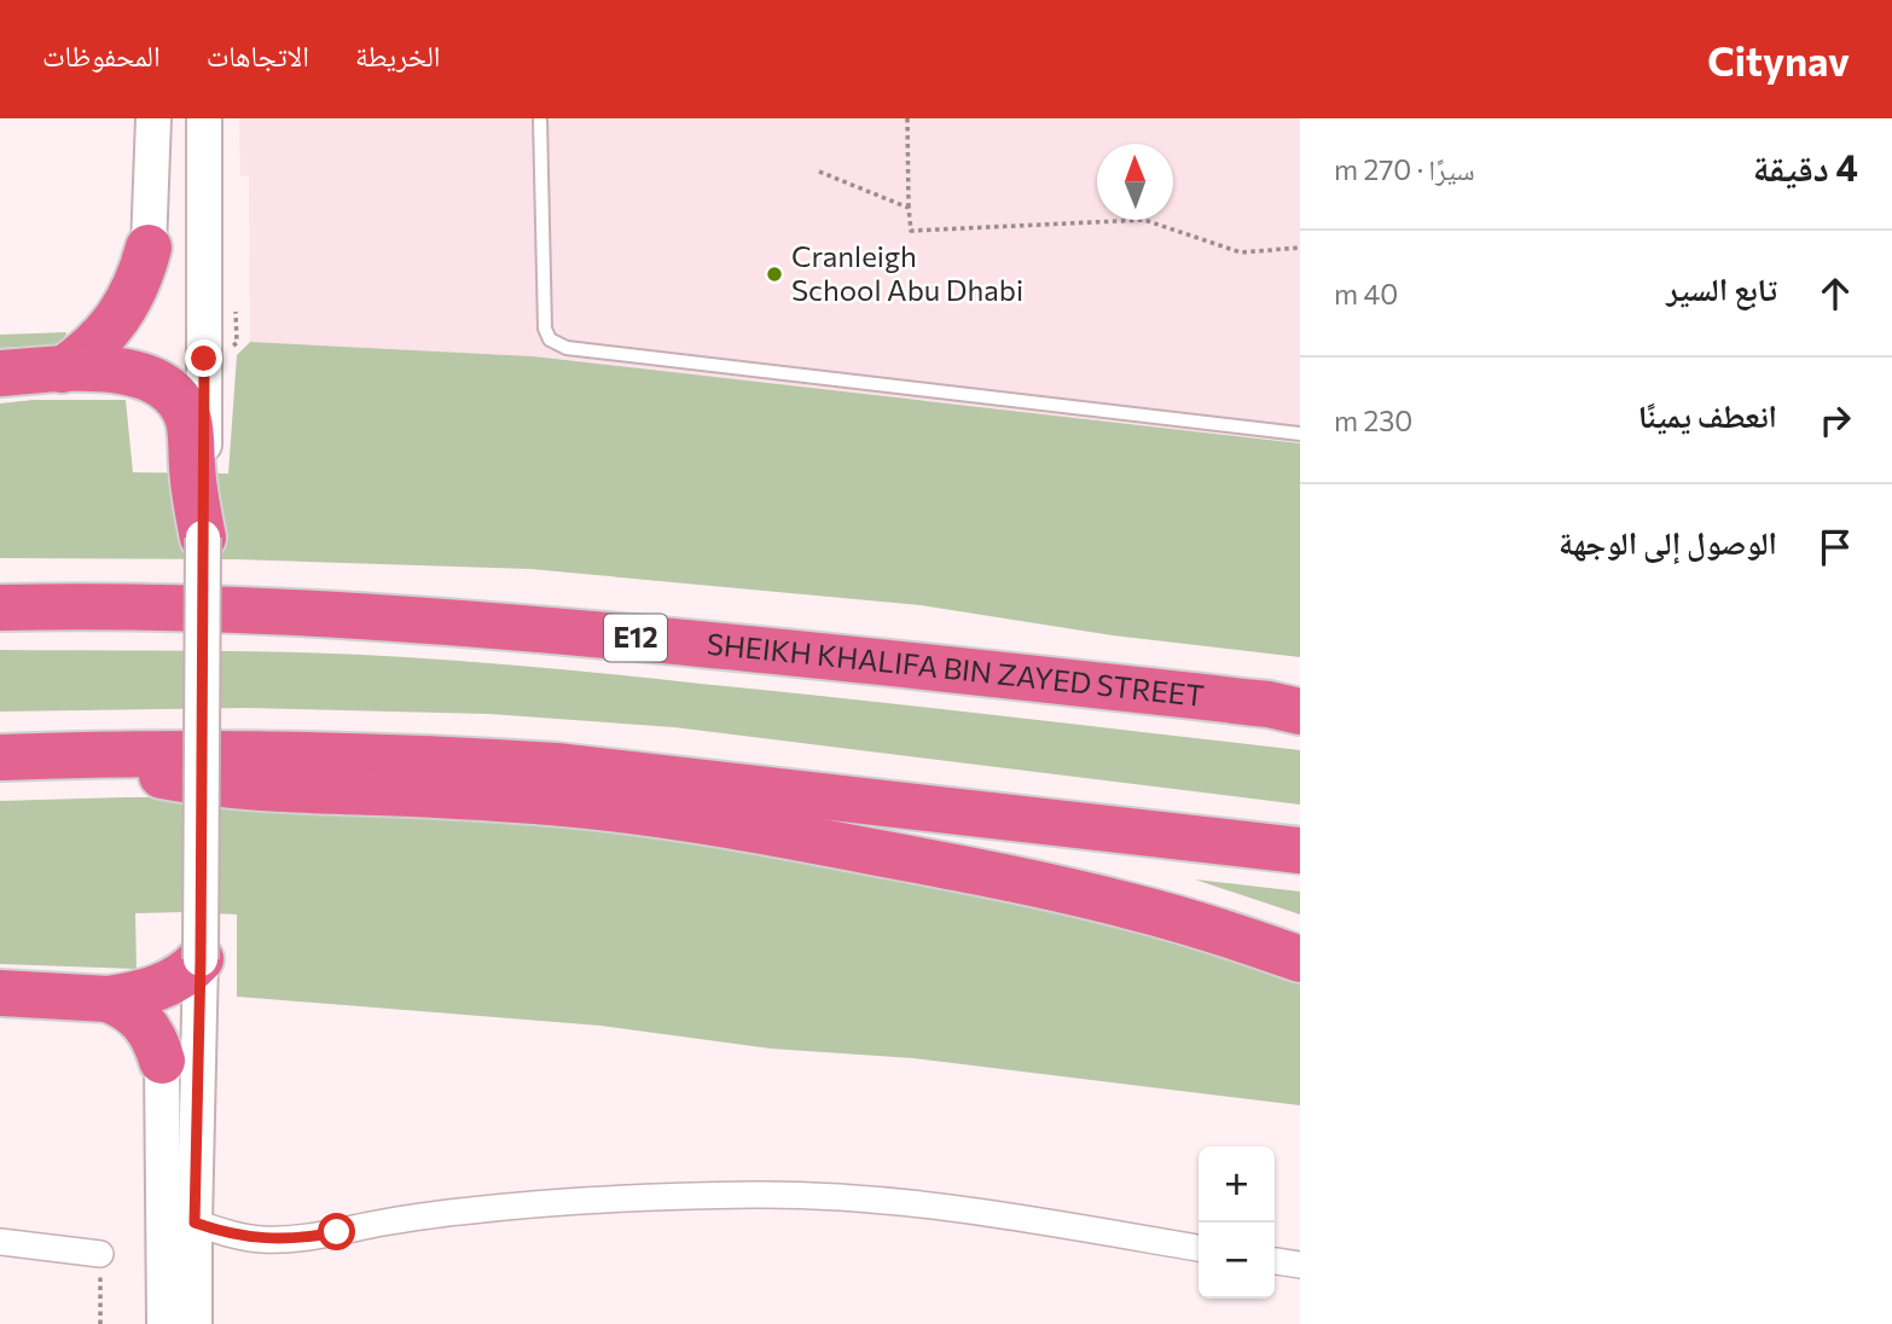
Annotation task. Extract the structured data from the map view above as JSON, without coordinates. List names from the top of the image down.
{
  "streets": {
    "highway": ["E12", "SHEIKH KHALIFA BIN ZAYED STREET"]
  },
  "places": ["Cranleigh School Abu Dhabi"],
  "north": "top",
  "page": {
    "header": "Citynav",
    "nav": ["الخريطة", "الاتجاهات", "المحفوظات"],
    "heading": ["4 دقيقة", "سيرًا · 270 m"],
    "list": [
      ["تابع السير", "40 m"],
      ["انعطف يمينًا", "230 m"],
      "الوصول إلى الوجهة"
    ],
    "map_buttons": ["+", "−"]
  }
}
